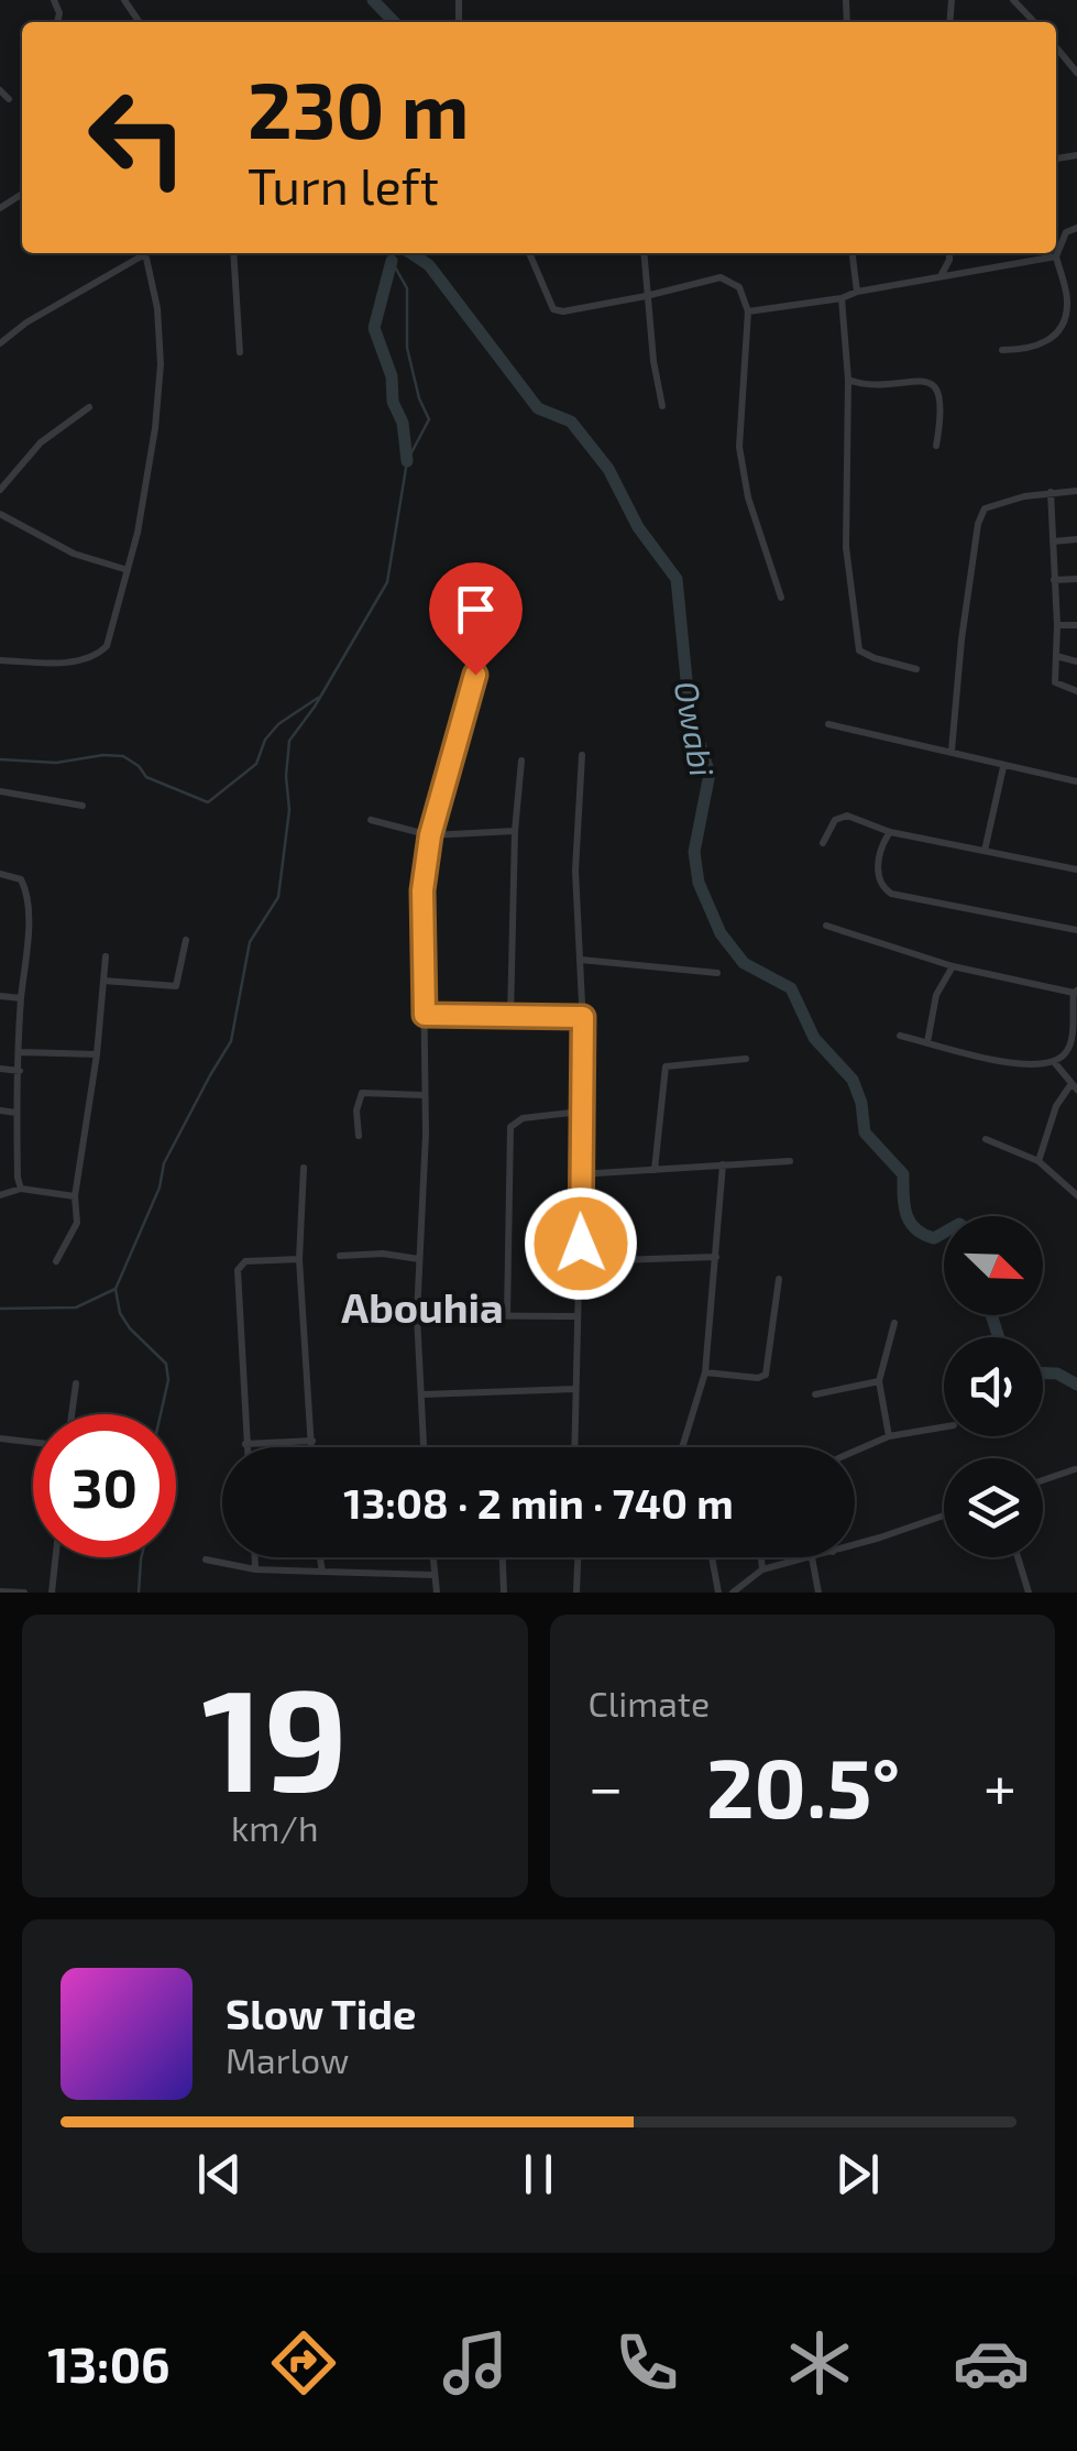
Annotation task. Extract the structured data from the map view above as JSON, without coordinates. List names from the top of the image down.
{
  "districts": ["Abouhia"],
  "water": ["Owabi"],
  "north": "bottom right",
  "page": {
    "turn": ["230 m", "Turn left"],
    "limit": "30",
    "trip": "13:08 · 2 min · 740 m",
    "tile": [
      ["19", "km/h"],
      "Climate"
    ],
    "heat": ["−", "20.5°", "+"],
    "song": ["Slow Tide", "Marlow"],
    "tabs": "13:06"
  }
}
